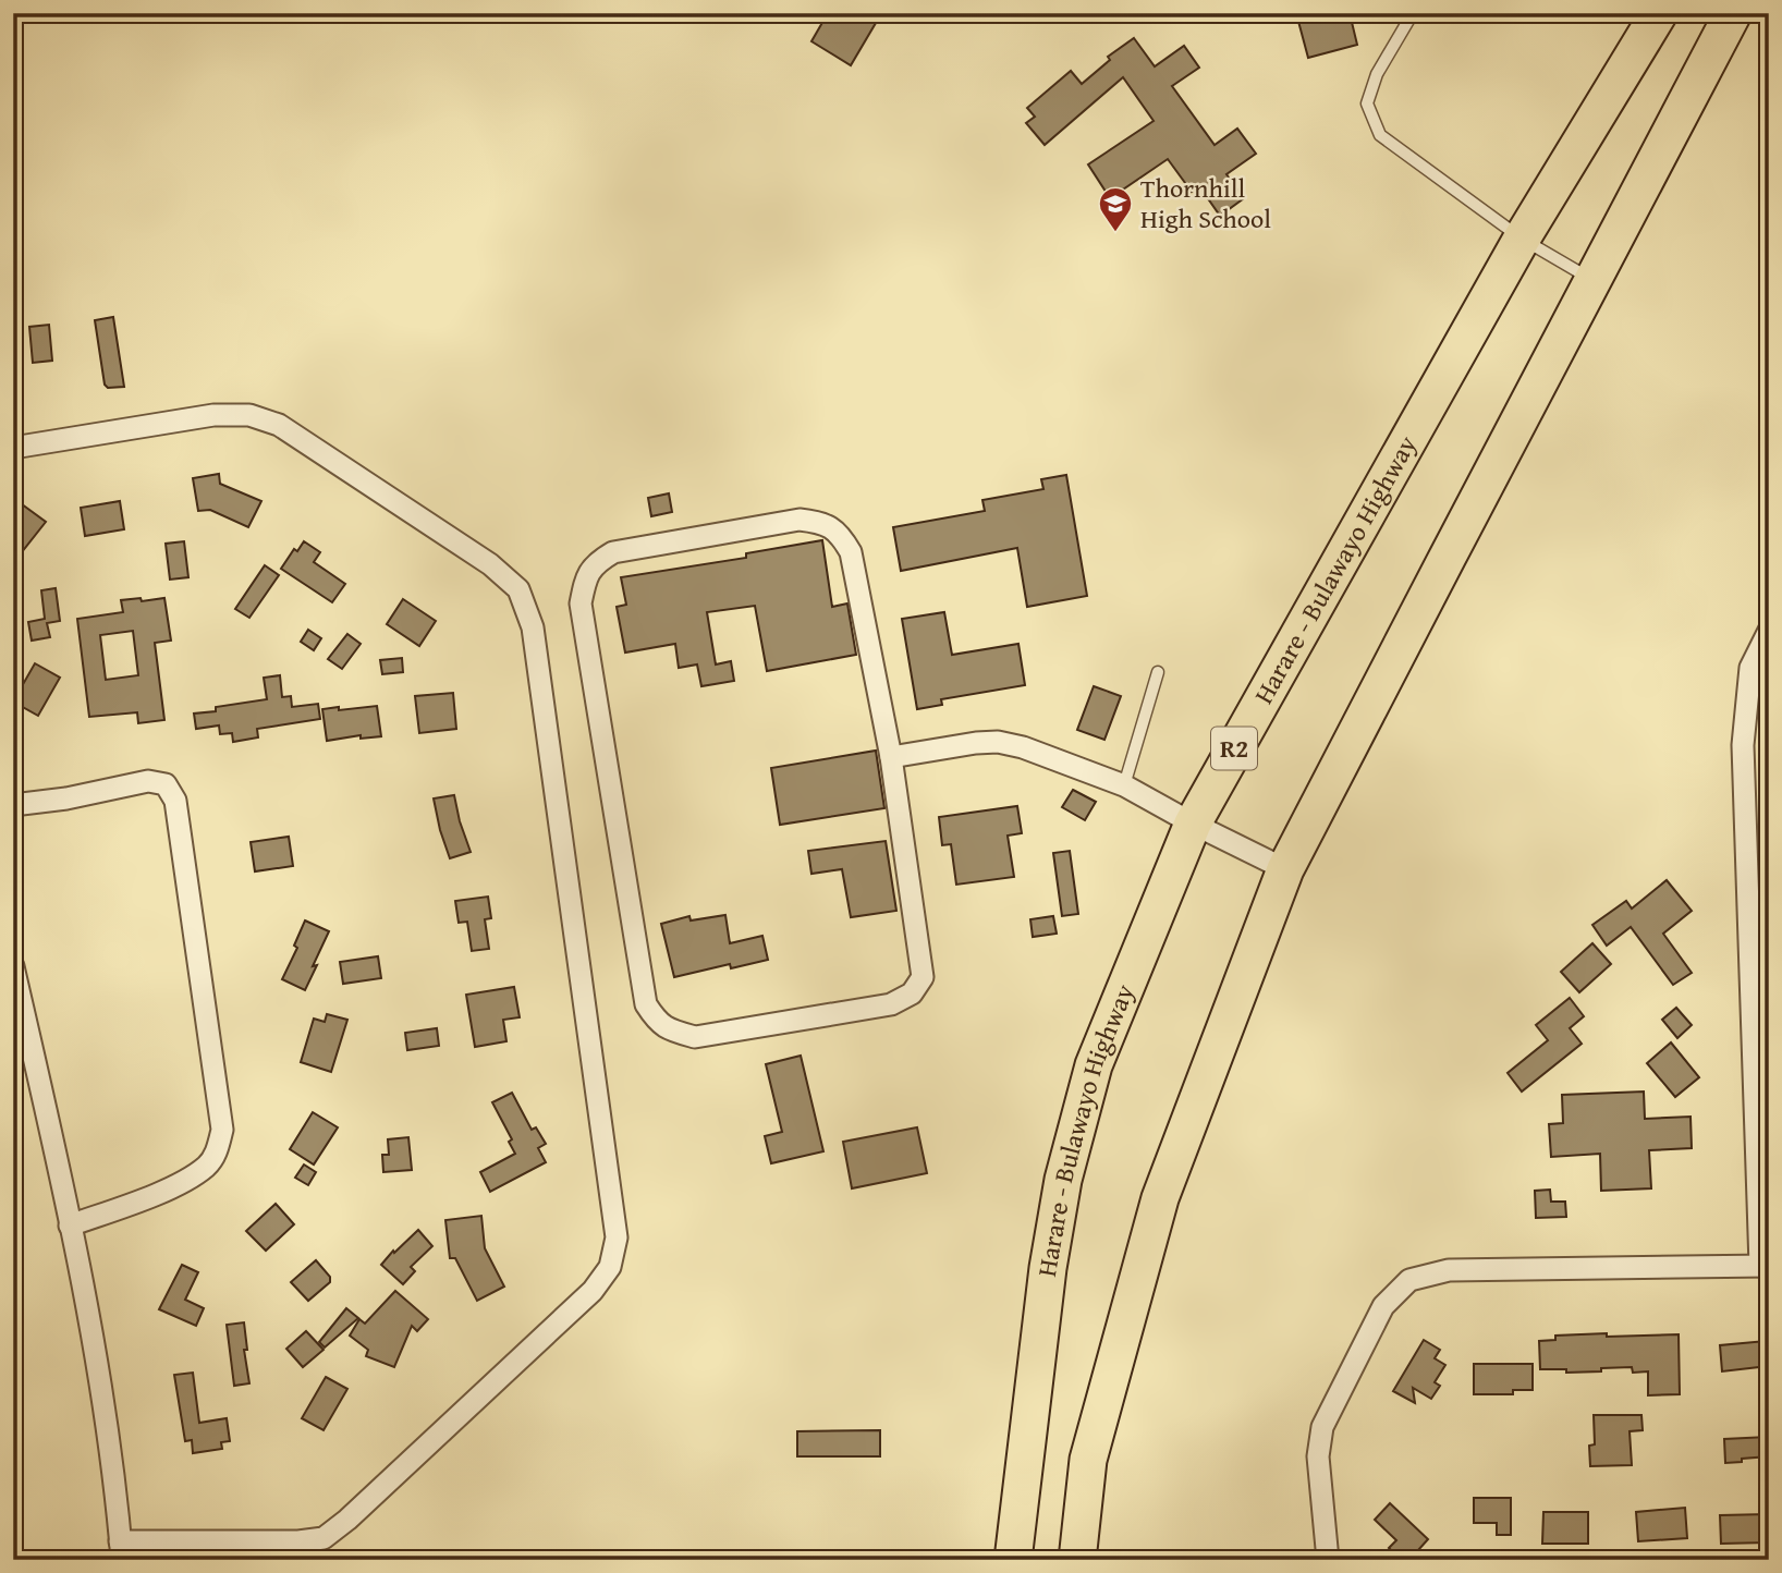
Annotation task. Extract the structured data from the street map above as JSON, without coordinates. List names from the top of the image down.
{
  "streets": {
    "highway": ["Harare - Bulawayo Highway", "R2"]
  },
  "places": {
    "school or university": ["Thornhill High School"]
  }
}
